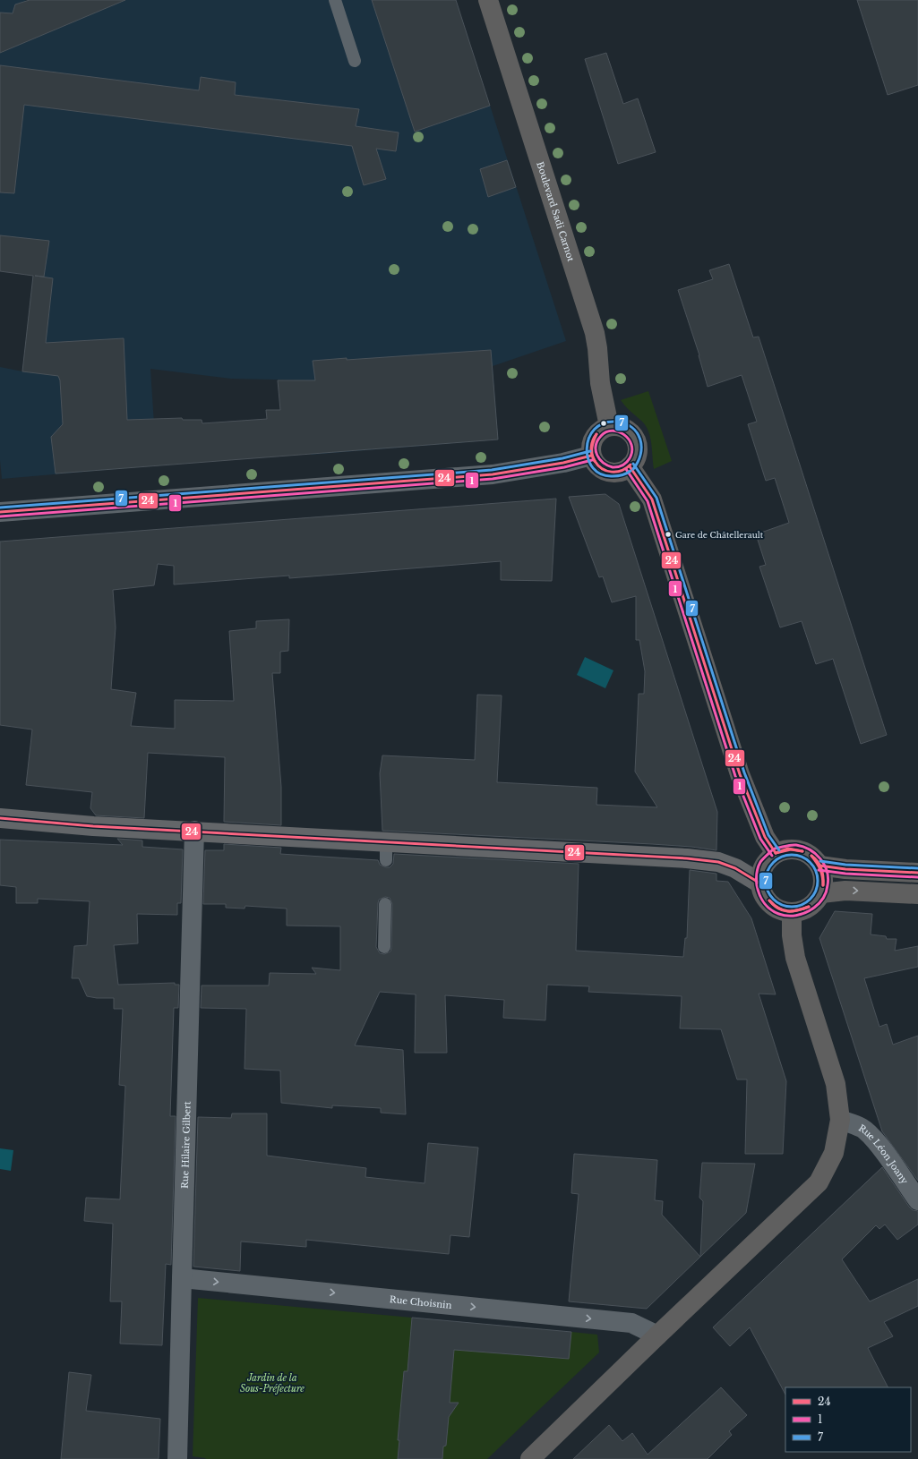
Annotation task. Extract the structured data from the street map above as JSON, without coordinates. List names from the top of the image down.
{
  "streets": {
    "main road": ["Boulevard Sadi Carnot"],
    "street": ["Rue Hilaire Gilbert", "Rue Léon Joany", "Rue Choisnin"]
  },
  "crossings": [
    ["Rue Hilaire Gilbert", "Rue Choisnin"]
  ],
  "one_way": ["Rue Choisnin"],
  "parks": ["Jardin de la Sous-Préfecture"],
  "places": ["Gare de Châtellerault"],
  "lines": ["transit line 7", "transit line 1", "transit line 24"],
  "legend": ["24", "1", "7"]
}
